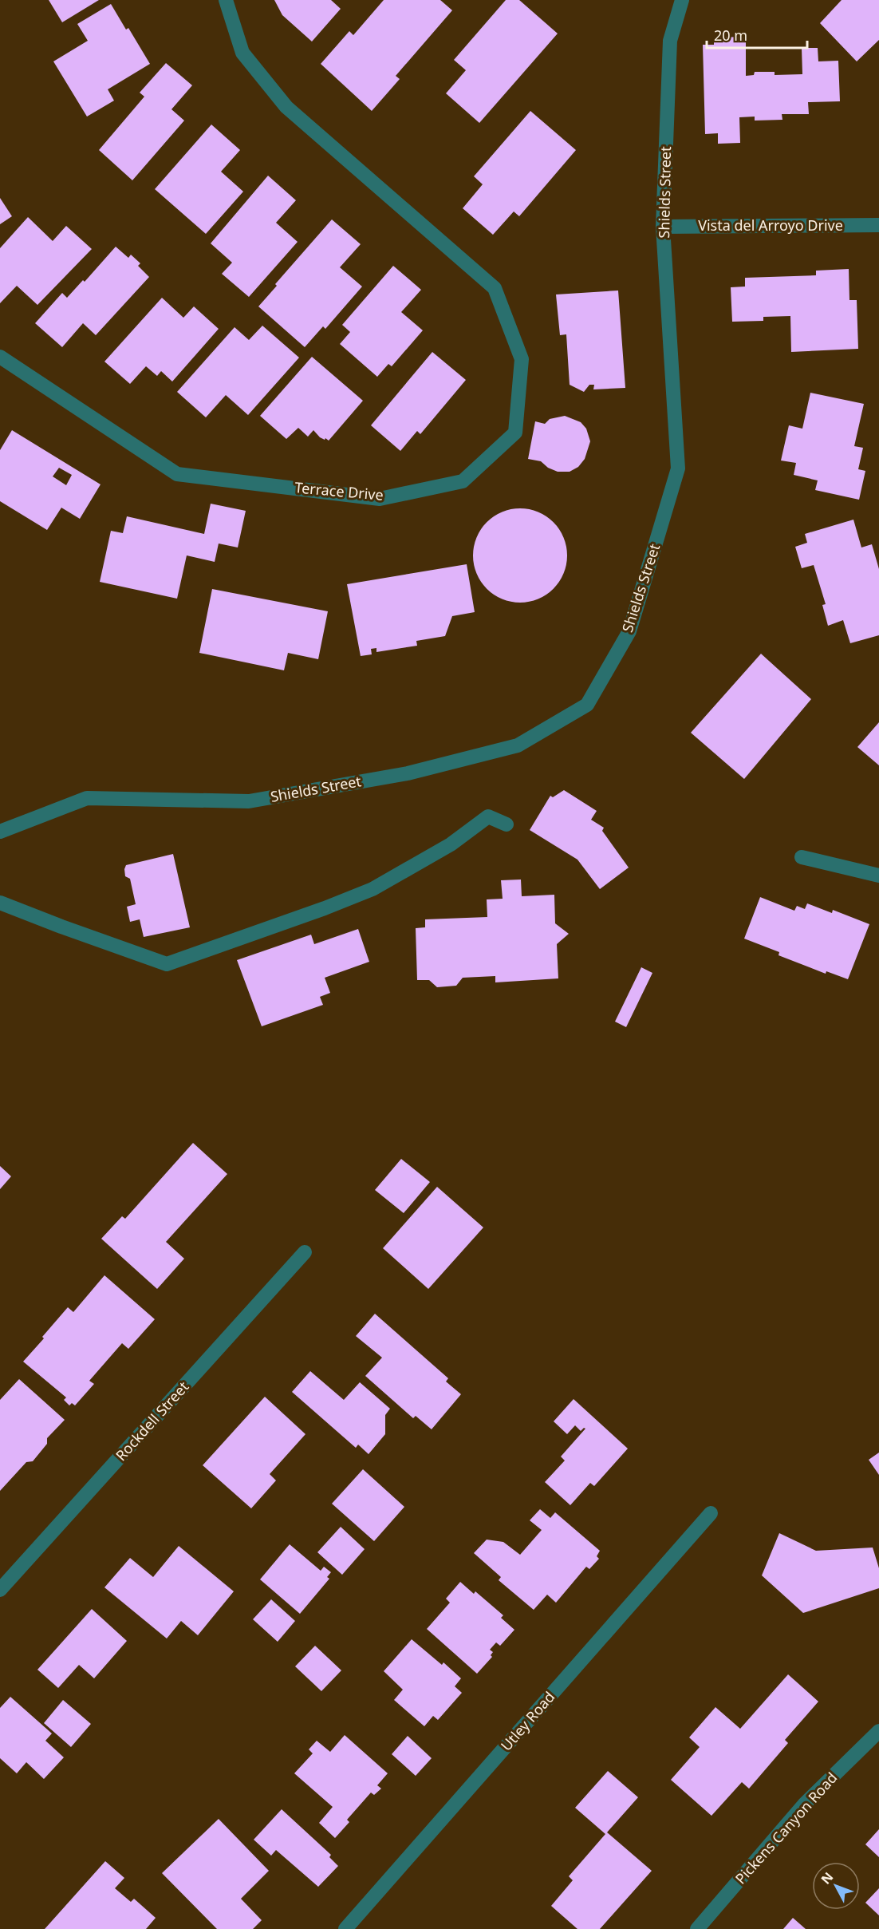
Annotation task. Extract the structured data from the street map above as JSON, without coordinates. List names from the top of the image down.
{
  "streets": {
    "street": [
      "Shields Street",
      "Vista del Arroyo Drive",
      "Terrace Drive",
      "Rockdell Street",
      "Utley Road",
      "Pickens Canyon Road"
    ]
  },
  "crossings": [
    ["Shields Street", "Vista del Arroyo Drive"]
  ],
  "scale_bar": "20 m",
  "north": "top left"
}
